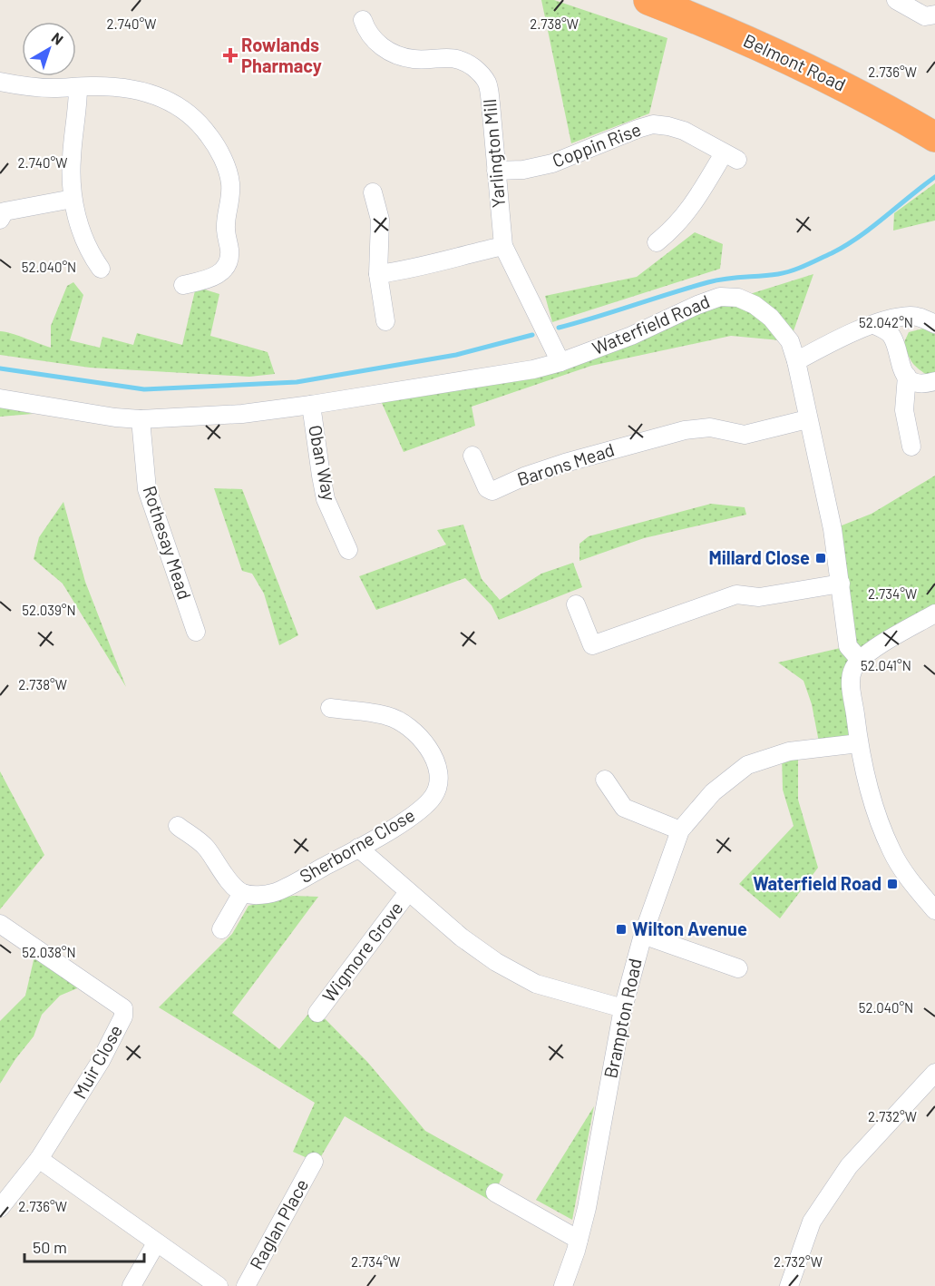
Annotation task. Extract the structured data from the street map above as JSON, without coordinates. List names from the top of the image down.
{
  "streets": {
    "highway": ["Belmont Road"],
    "street": [
      "Coppin Rise",
      "Yarlington Mill",
      "Waterfield Road",
      "Oban Way",
      "Barons Mead",
      "Rothesay Mead",
      "Sherborne Close",
      "Wigmore Grove",
      "Brampton Road",
      "Muir Close",
      "Raglan Place"
    ]
  },
  "crossings": [
    ["Coppin Rise", "Yarlington Mill"],
    ["Yarlington Mill", "Waterfield Road"],
    ["Waterfield Road", "Oban Way"],
    ["Waterfield Road", "Barons Mead"],
    ["Waterfield Road", "Rothesay Mead"]
  ],
  "places": {
    "health": ["Rowlands Pharmacy"],
    "transit": ["Millard Close", "Waterfield Road", "Wilton Avenue"]
  },
  "scale_bar": "50 m",
  "north": "top right",
  "coordinates": [
    "2.740°W",
    "2.738°W",
    "2.736°W",
    "52.040°N",
    "52.042°N",
    "2.734°W",
    "52.039°N",
    "52.041°N",
    "52.038°N",
    "2.732°W"
  ]
}
